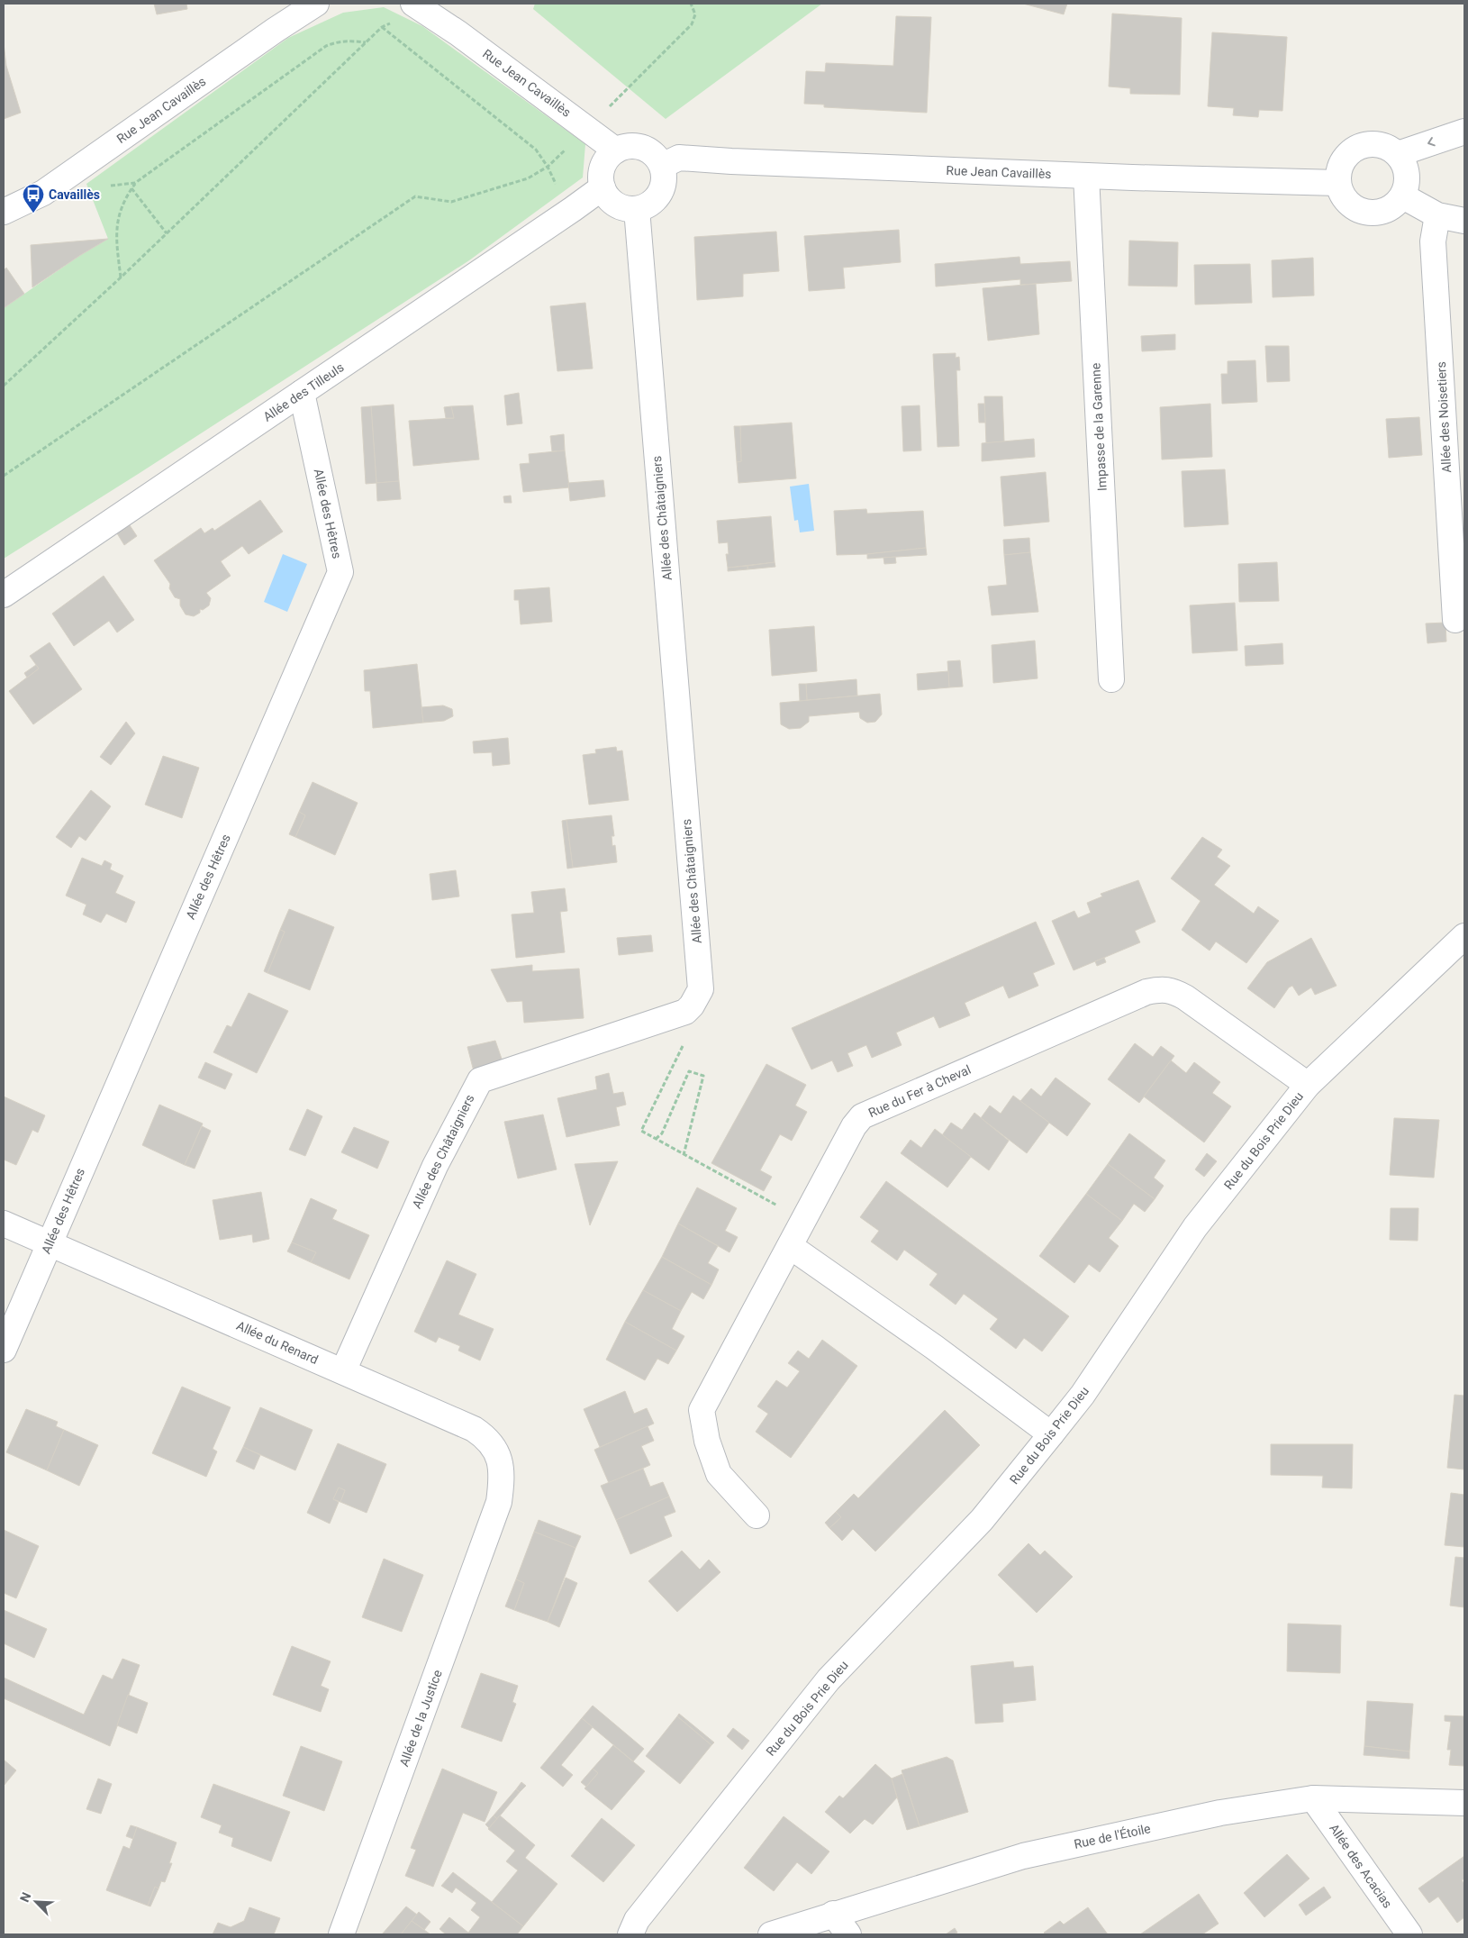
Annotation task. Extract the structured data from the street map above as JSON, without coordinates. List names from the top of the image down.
{
  "streets": {
    "street": [
      "Rue Jean Cavaillès",
      "Allée des Tilleuls",
      "Allée des Noisetiers",
      "Impasse de la Garenne",
      "Allée des Hêtres",
      "Allée des Châtaigniers",
      "Rue du Fer à Cheval",
      "Rue du Bois Prie Dieu",
      "Allée du Renard",
      "Allée de la Justice",
      "Rue de l'Étoile",
      "Allée des Acacias"
    ]
  },
  "crossings": [
    ["Rue Jean Cavaillès", "Allée des Tilleuls"],
    ["Rue Jean Cavaillès", "Impasse de la Garenne"],
    ["Rue Jean Cavaillès", "Allée des Châtaigniers"],
    ["Allée des Tilleuls", "Allée des Hêtres"],
    ["Allée des Tilleuls", "Allée des Châtaigniers"],
    ["Allée des Hêtres", "Allée du Renard"],
    ["Allée des Châtaigniers", "Allée du Renard"],
    ["Rue du Fer à Cheval", "Rue du Bois Prie Dieu"],
    ["Allée du Renard", "Allée de la Justice"],
    ["Rue de l'Étoile", "Allée des Acacias"]
  ],
  "places": {
    "bus stop": ["Cavaillès"]
  },
  "north": "top left"
}
